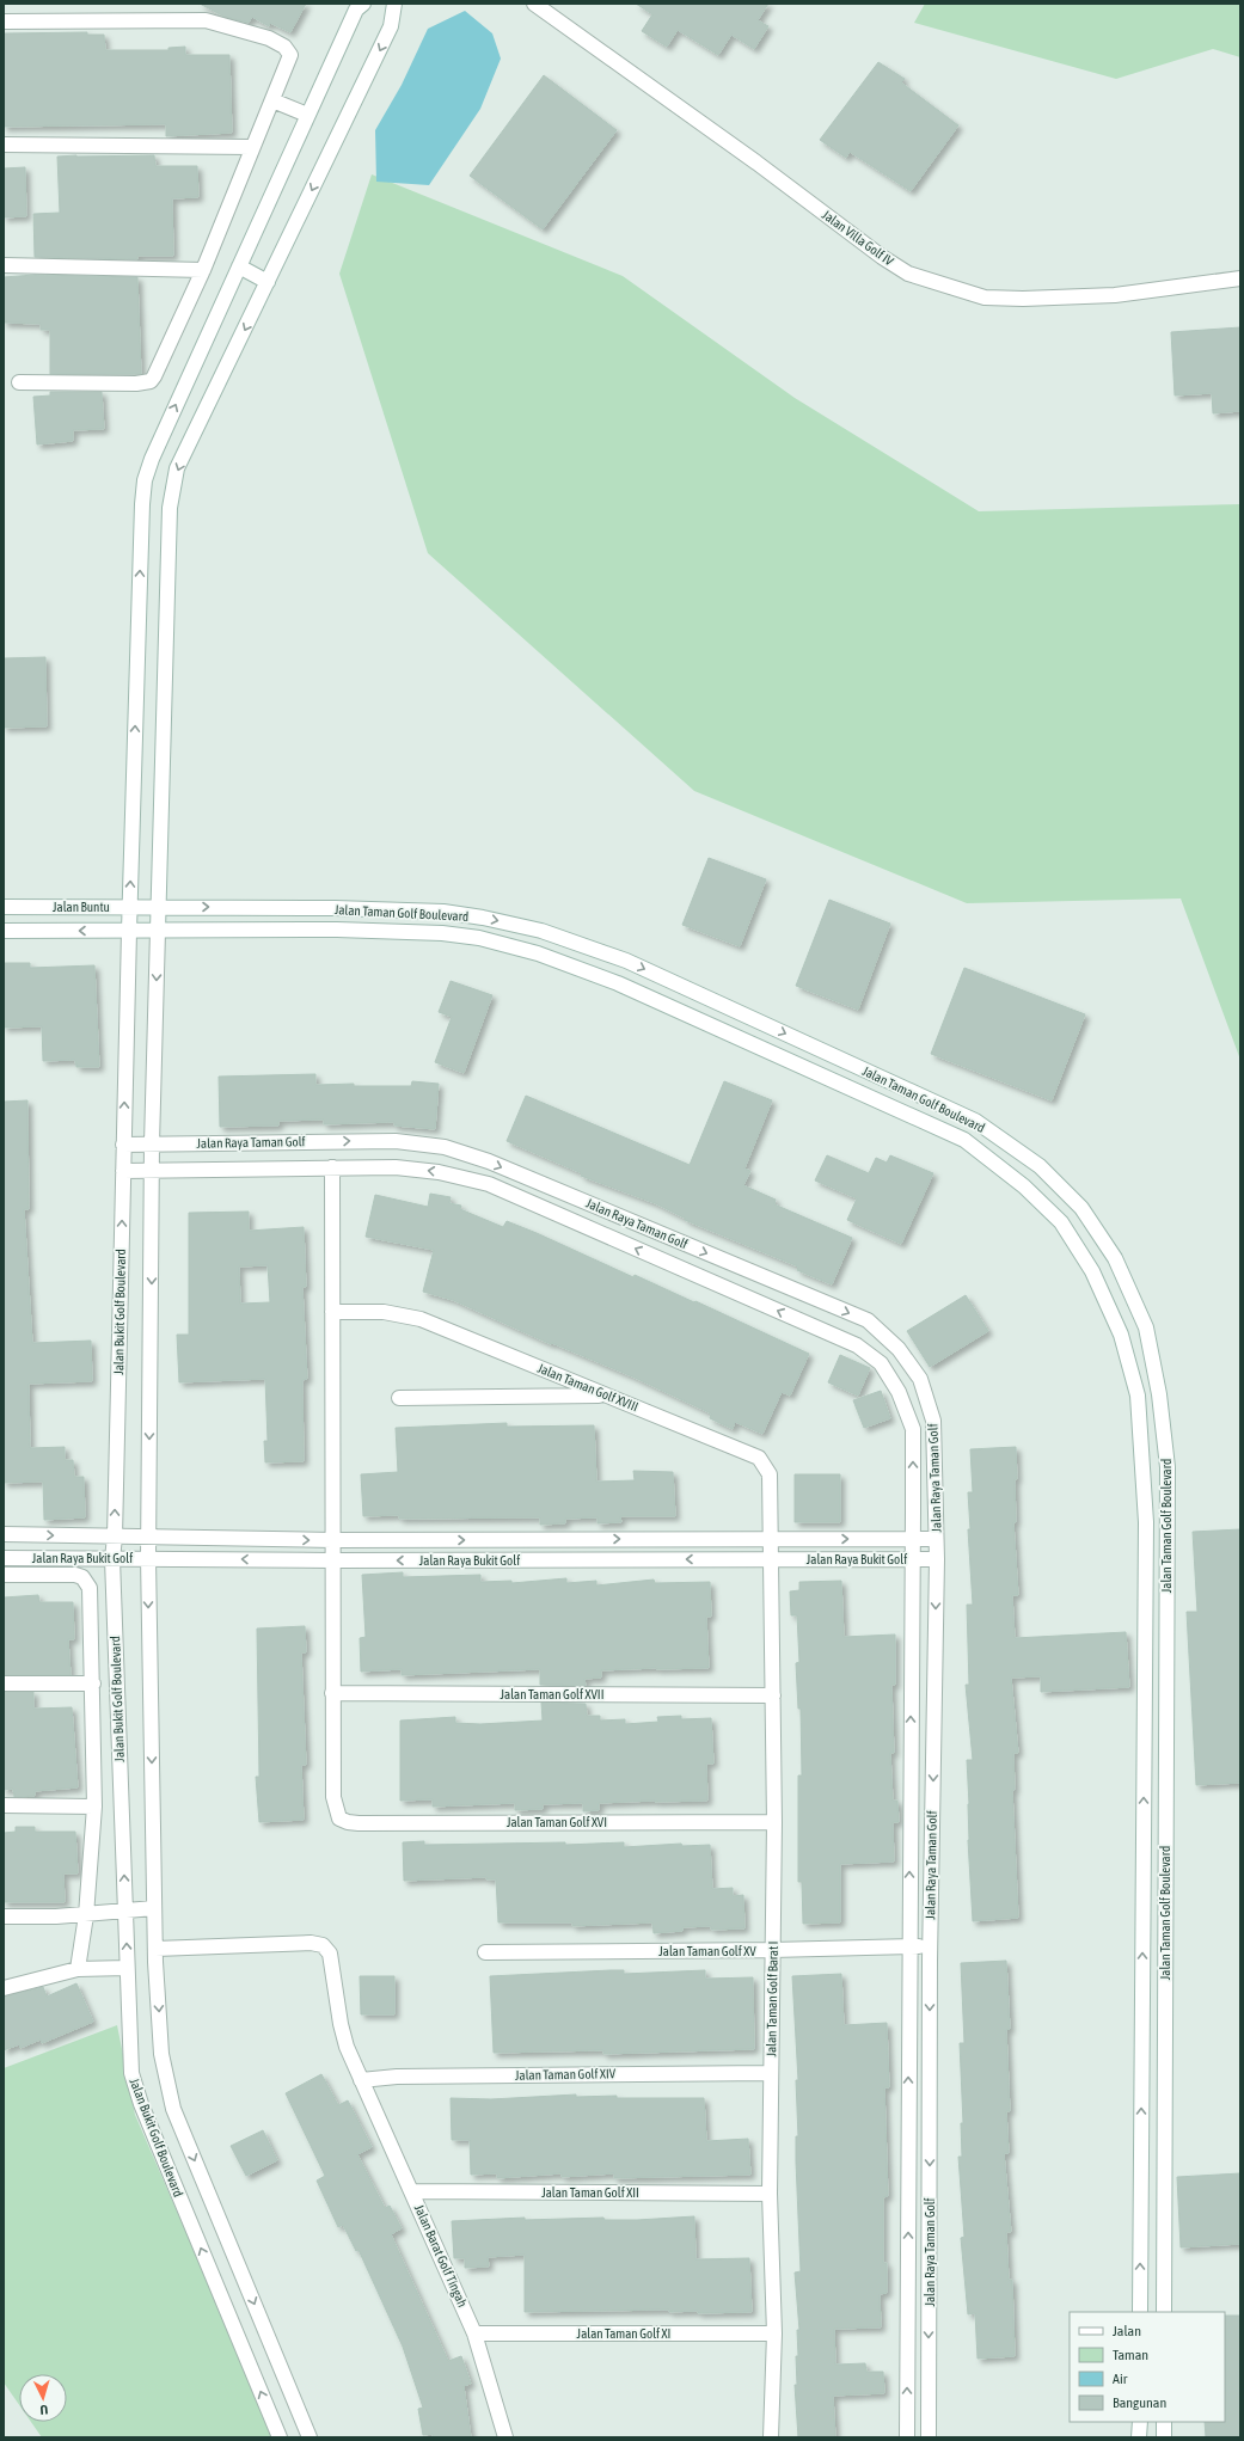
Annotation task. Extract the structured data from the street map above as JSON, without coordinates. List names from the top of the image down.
{
  "streets": {
    "street": [
      "Jalan Villa Golf IV",
      "Jalan Buntu",
      "Jalan Taman Golf Boulevard",
      "Jalan Raya Taman Golf",
      "Jalan Bukit Golf Boulevard",
      "Jalan Taman Golf XVIII",
      "Jalan Raya Bukit Golf",
      "Jalan Taman Golf XVII",
      "Jalan Taman Golf XVI",
      "Jalan Taman Golf XV",
      "Jalan Taman Golf Barat I",
      "Jalan Taman Golf XIV",
      "Jalan Taman Golf XII",
      "Jalan Barat Golf Tingah",
      "Jalan Taman Golf XI"
    ]
  },
  "crossings": [
    ["Jalan Buntu", "Jalan Taman Golf Boulevard"],
    ["Jalan Buntu", "Jalan Bukit Golf Boulevard"],
    ["Jalan Taman Golf Boulevard", "Jalan Bukit Golf Boulevard"],
    ["Jalan Raya Taman Golf", "Jalan Bukit Golf Boulevard"],
    ["Jalan Raya Taman Golf", "Jalan Raya Bukit Golf"],
    ["Jalan Raya Taman Golf", "Jalan Taman Golf XV"],
    ["Jalan Bukit Golf Boulevard", "Jalan Raya Bukit Golf"],
    ["Jalan Bukit Golf Boulevard", "Jalan Barat Golf Tingah"],
    ["Jalan Taman Golf XVIII", "Jalan Raya Bukit Golf"],
    ["Jalan Taman Golf XVIII", "Jalan Taman Golf Barat I"],
    ["Jalan Raya Bukit Golf", "Jalan Taman Golf Barat I"],
    ["Jalan Taman Golf XVII", "Jalan Taman Golf XVI"],
    ["Jalan Taman Golf XVII", "Jalan Taman Golf Barat I"],
    ["Jalan Taman Golf XVI", "Jalan Taman Golf Barat I"],
    ["Jalan Taman Golf XV", "Jalan Taman Golf Barat I"],
    ["Jalan Taman Golf Barat I", "Jalan Taman Golf XIV"],
    ["Jalan Taman Golf Barat I", "Jalan Taman Golf XII"],
    ["Jalan Taman Golf Barat I", "Jalan Taman Golf XI"],
    ["Jalan Taman Golf XIV", "Jalan Barat Golf Tingah"],
    ["Jalan Taman Golf XII", "Jalan Barat Golf Tingah"],
    ["Jalan Barat Golf Tingah", "Jalan Taman Golf XI"]
  ],
  "legend": [
    "Jalan",
    "Taman",
    "Air",
    "Bangunan"
  ],
  "north": "bottom"
}
